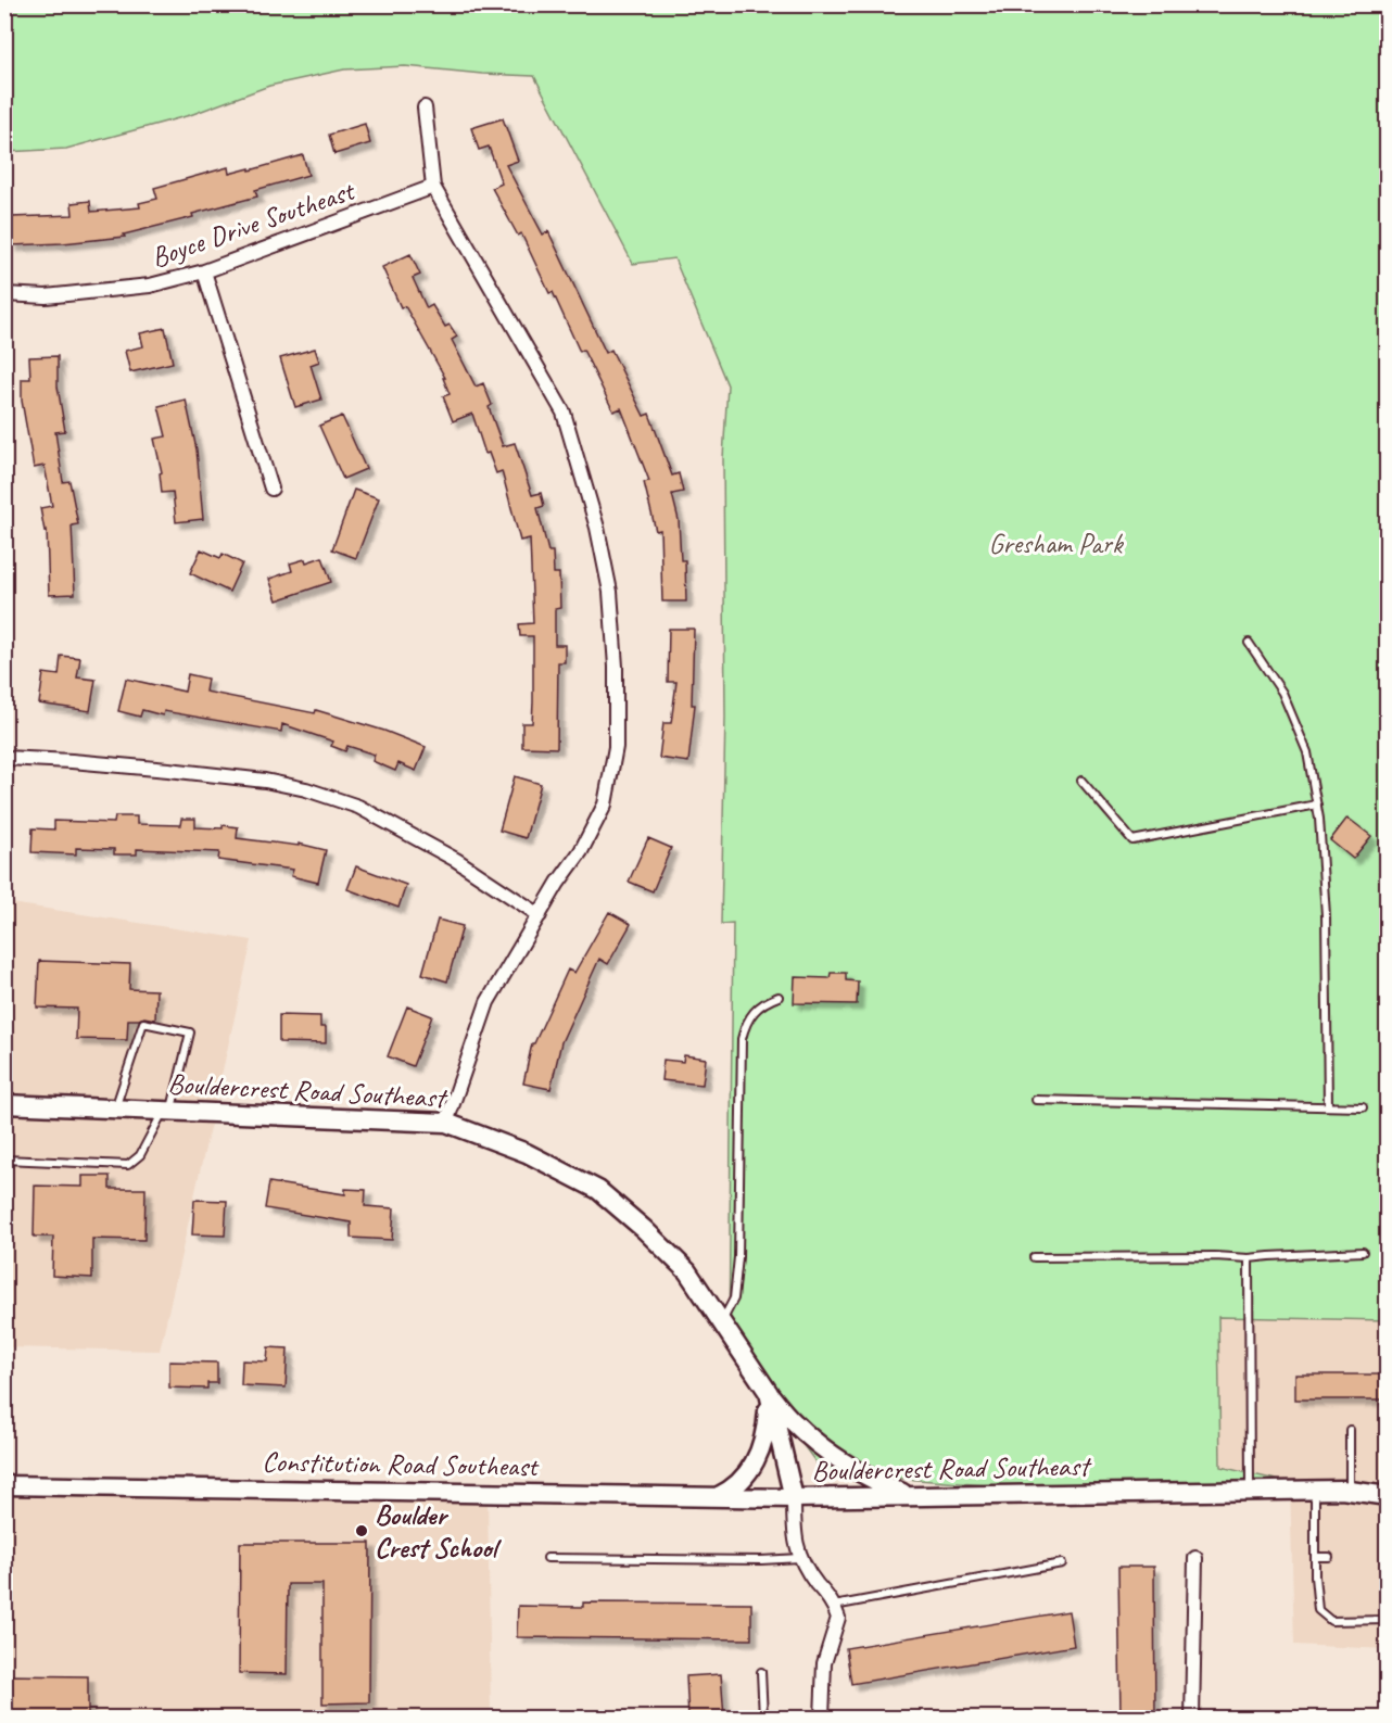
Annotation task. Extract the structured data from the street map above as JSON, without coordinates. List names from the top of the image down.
{
  "streets": {
    "street": ["Boyce Drive Southeast", "Bouldercrest Road Southeast", "Constitution Road Southeast"]
  },
  "crossings": [
    ["Bouldercrest Road Southeast", "Constitution Road Southeast"]
  ],
  "parks": ["Gresham Park"],
  "places": ["Boulder Crest School"]
}
